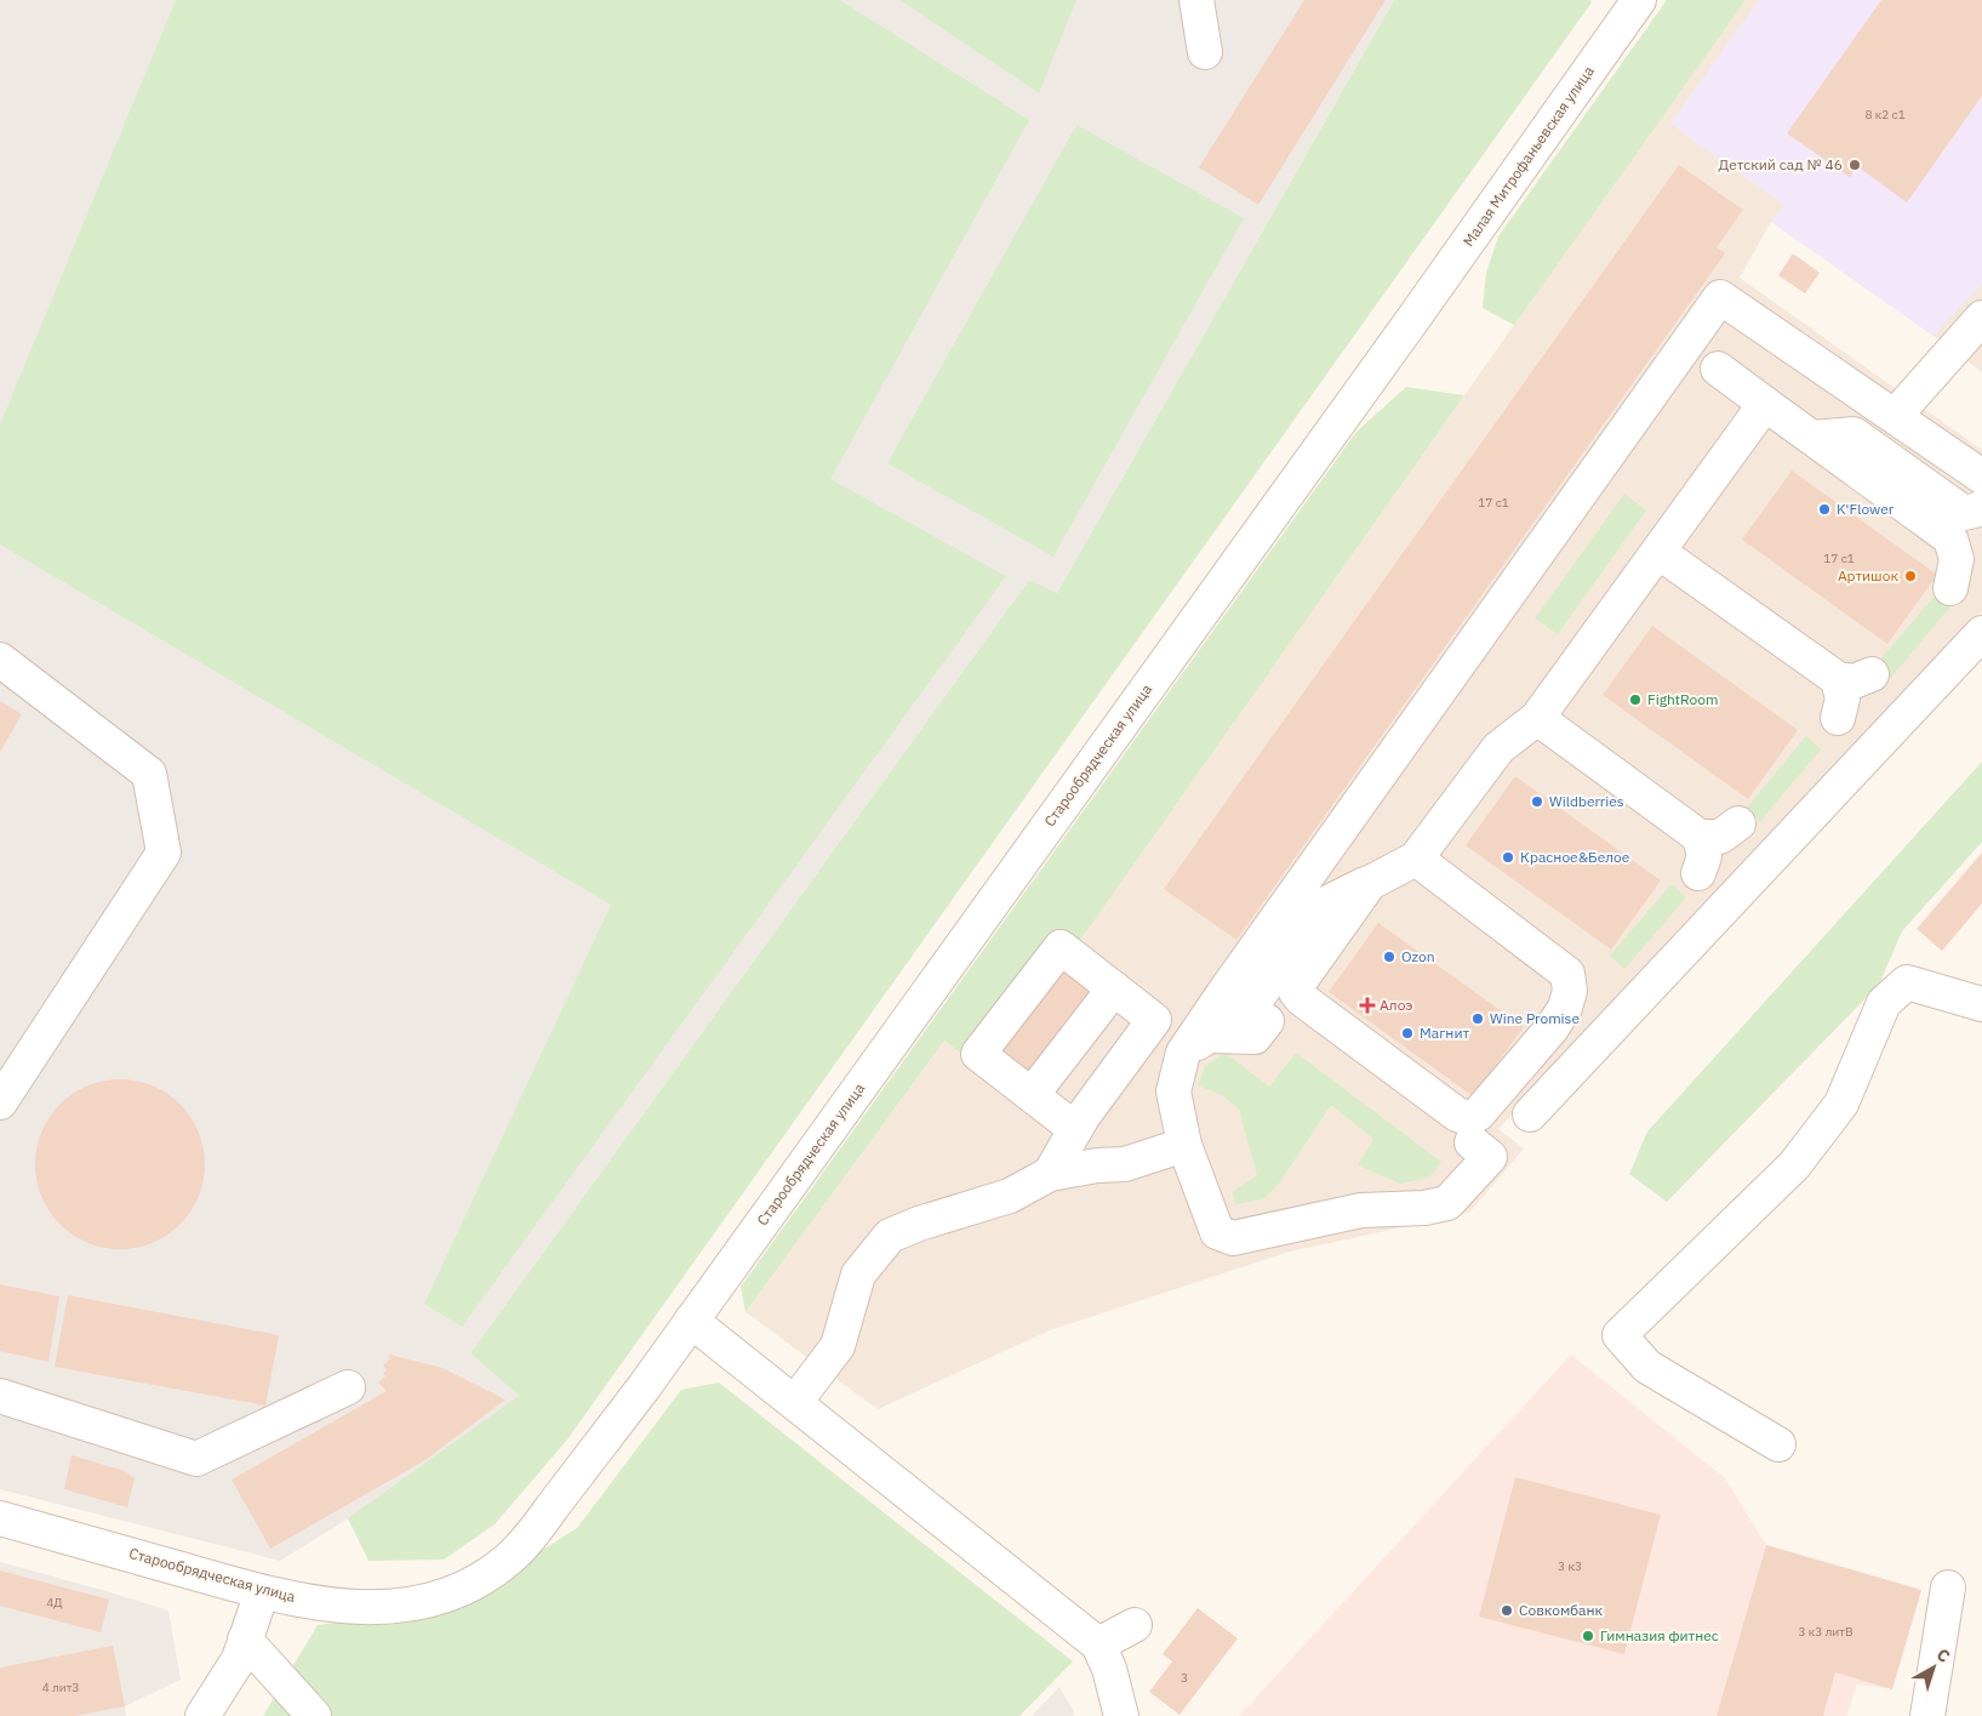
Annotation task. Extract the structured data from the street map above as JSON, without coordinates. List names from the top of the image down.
{
  "streets": {
    "street": ["Малая Митрофаньевская улица", "Старообрядческая улица"]
  },
  "crossings": [
    ["Малая Митрофаньевская улица", "Старообрядческая улица"]
  ],
  "places": {
    "other": [
      "Детский сад № 46",
      "K'Flower",
      "Артишок",
      "FightRoom",
      "Wildberries",
      "Красное&Белое",
      "Ozon",
      "Wine Promise",
      "Магнит",
      "Совкомбанк",
      "Гимназия фитнес"
    ],
    "health": ["Алоэ"]
  },
  "house_numbers": [
    "8 к2 с1",
    "17 с1",
    "17 с1",
    "3 к3",
    "4Д",
    "3 к3 литВ",
    "3",
    "4 литЗ"
  ],
  "north": "top right"
}
